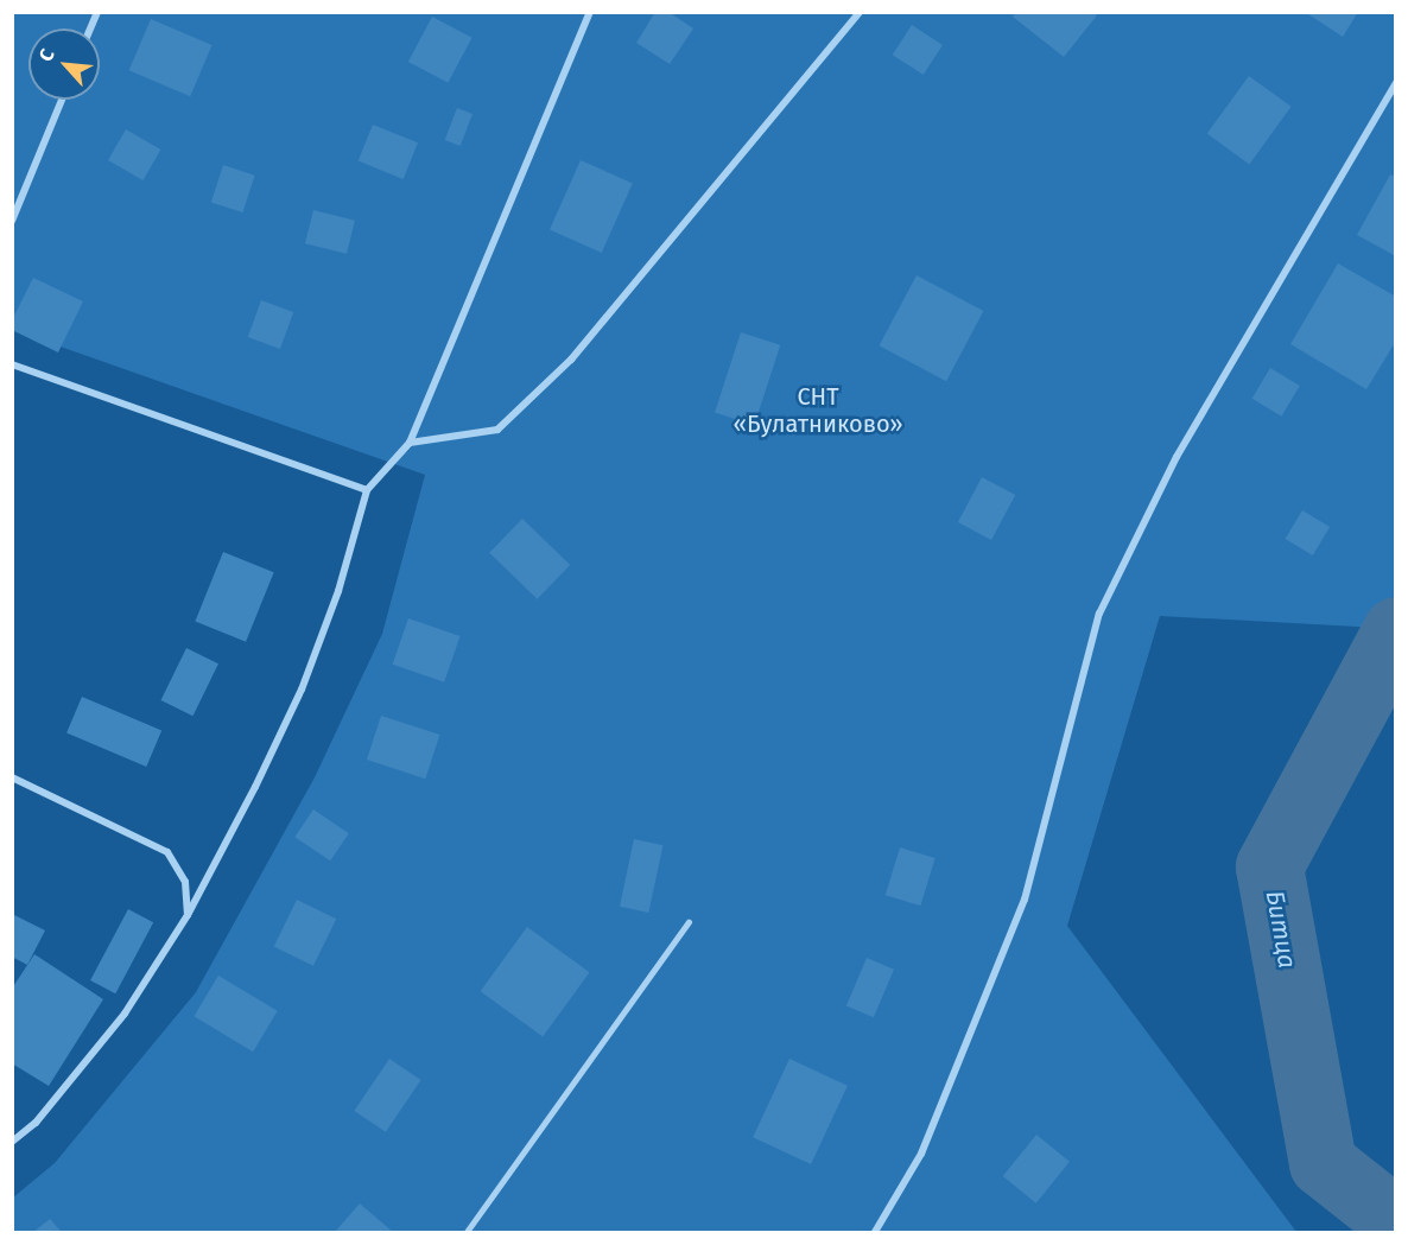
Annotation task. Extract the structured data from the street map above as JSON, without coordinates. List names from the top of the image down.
{
  "water": ["Битца"],
  "parks": ["СНТ «Булатниково»"],
  "north": "top left"
}
